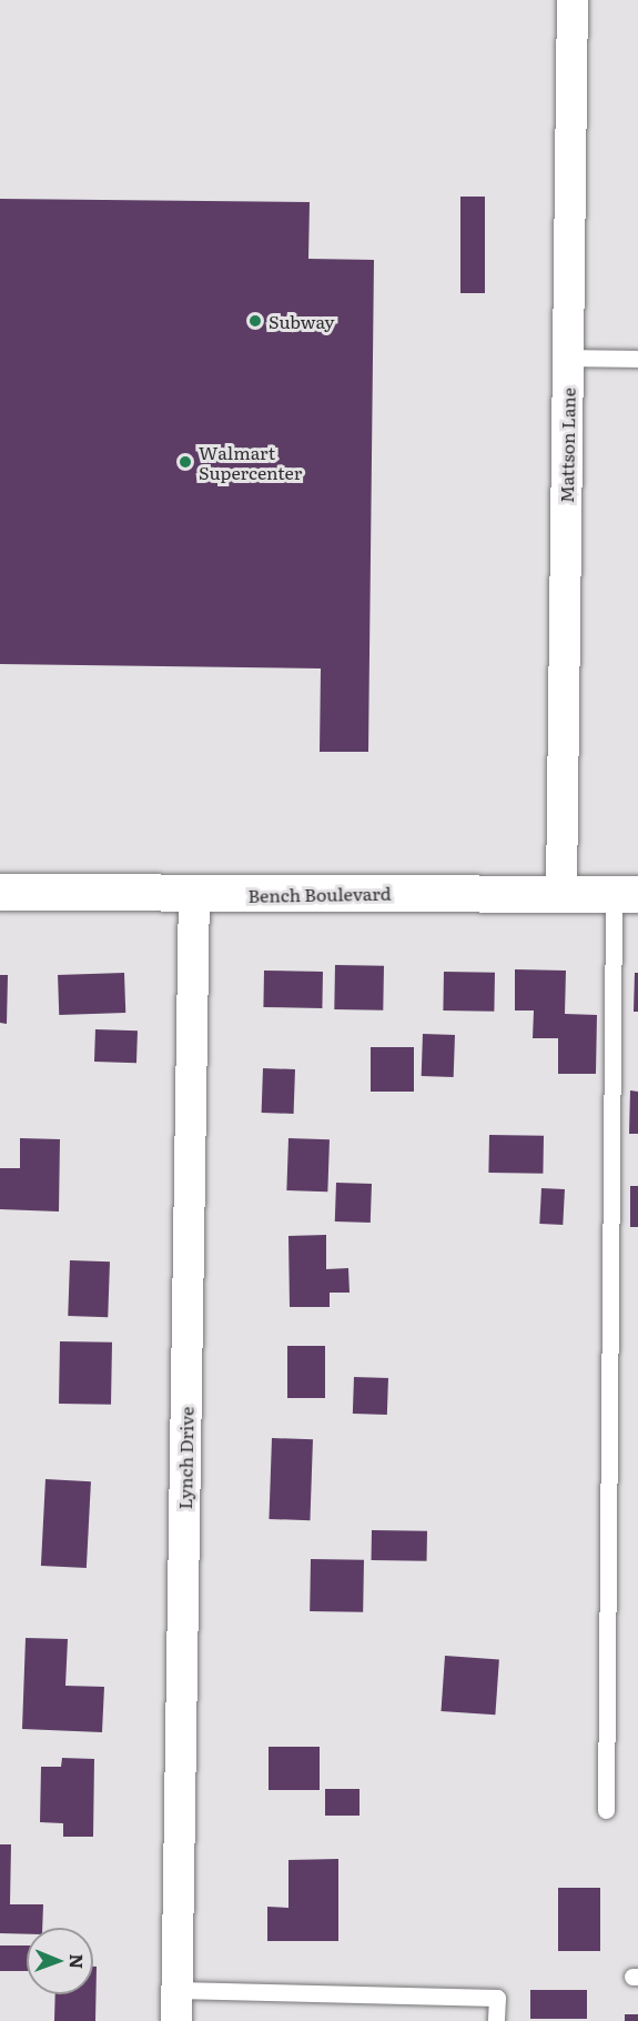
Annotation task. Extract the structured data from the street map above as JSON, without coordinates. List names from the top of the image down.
{
  "streets": {
    "main road": ["Bench Boulevard"],
    "street": ["Mattson Lane", "Lynch Drive"]
  },
  "crossings": [
    ["Mattson Lane", "Bench Boulevard"],
    ["Bench Boulevard", "Lynch Drive"]
  ],
  "places": ["Subway", "Walmart Supercenter"],
  "north": "right"
}
